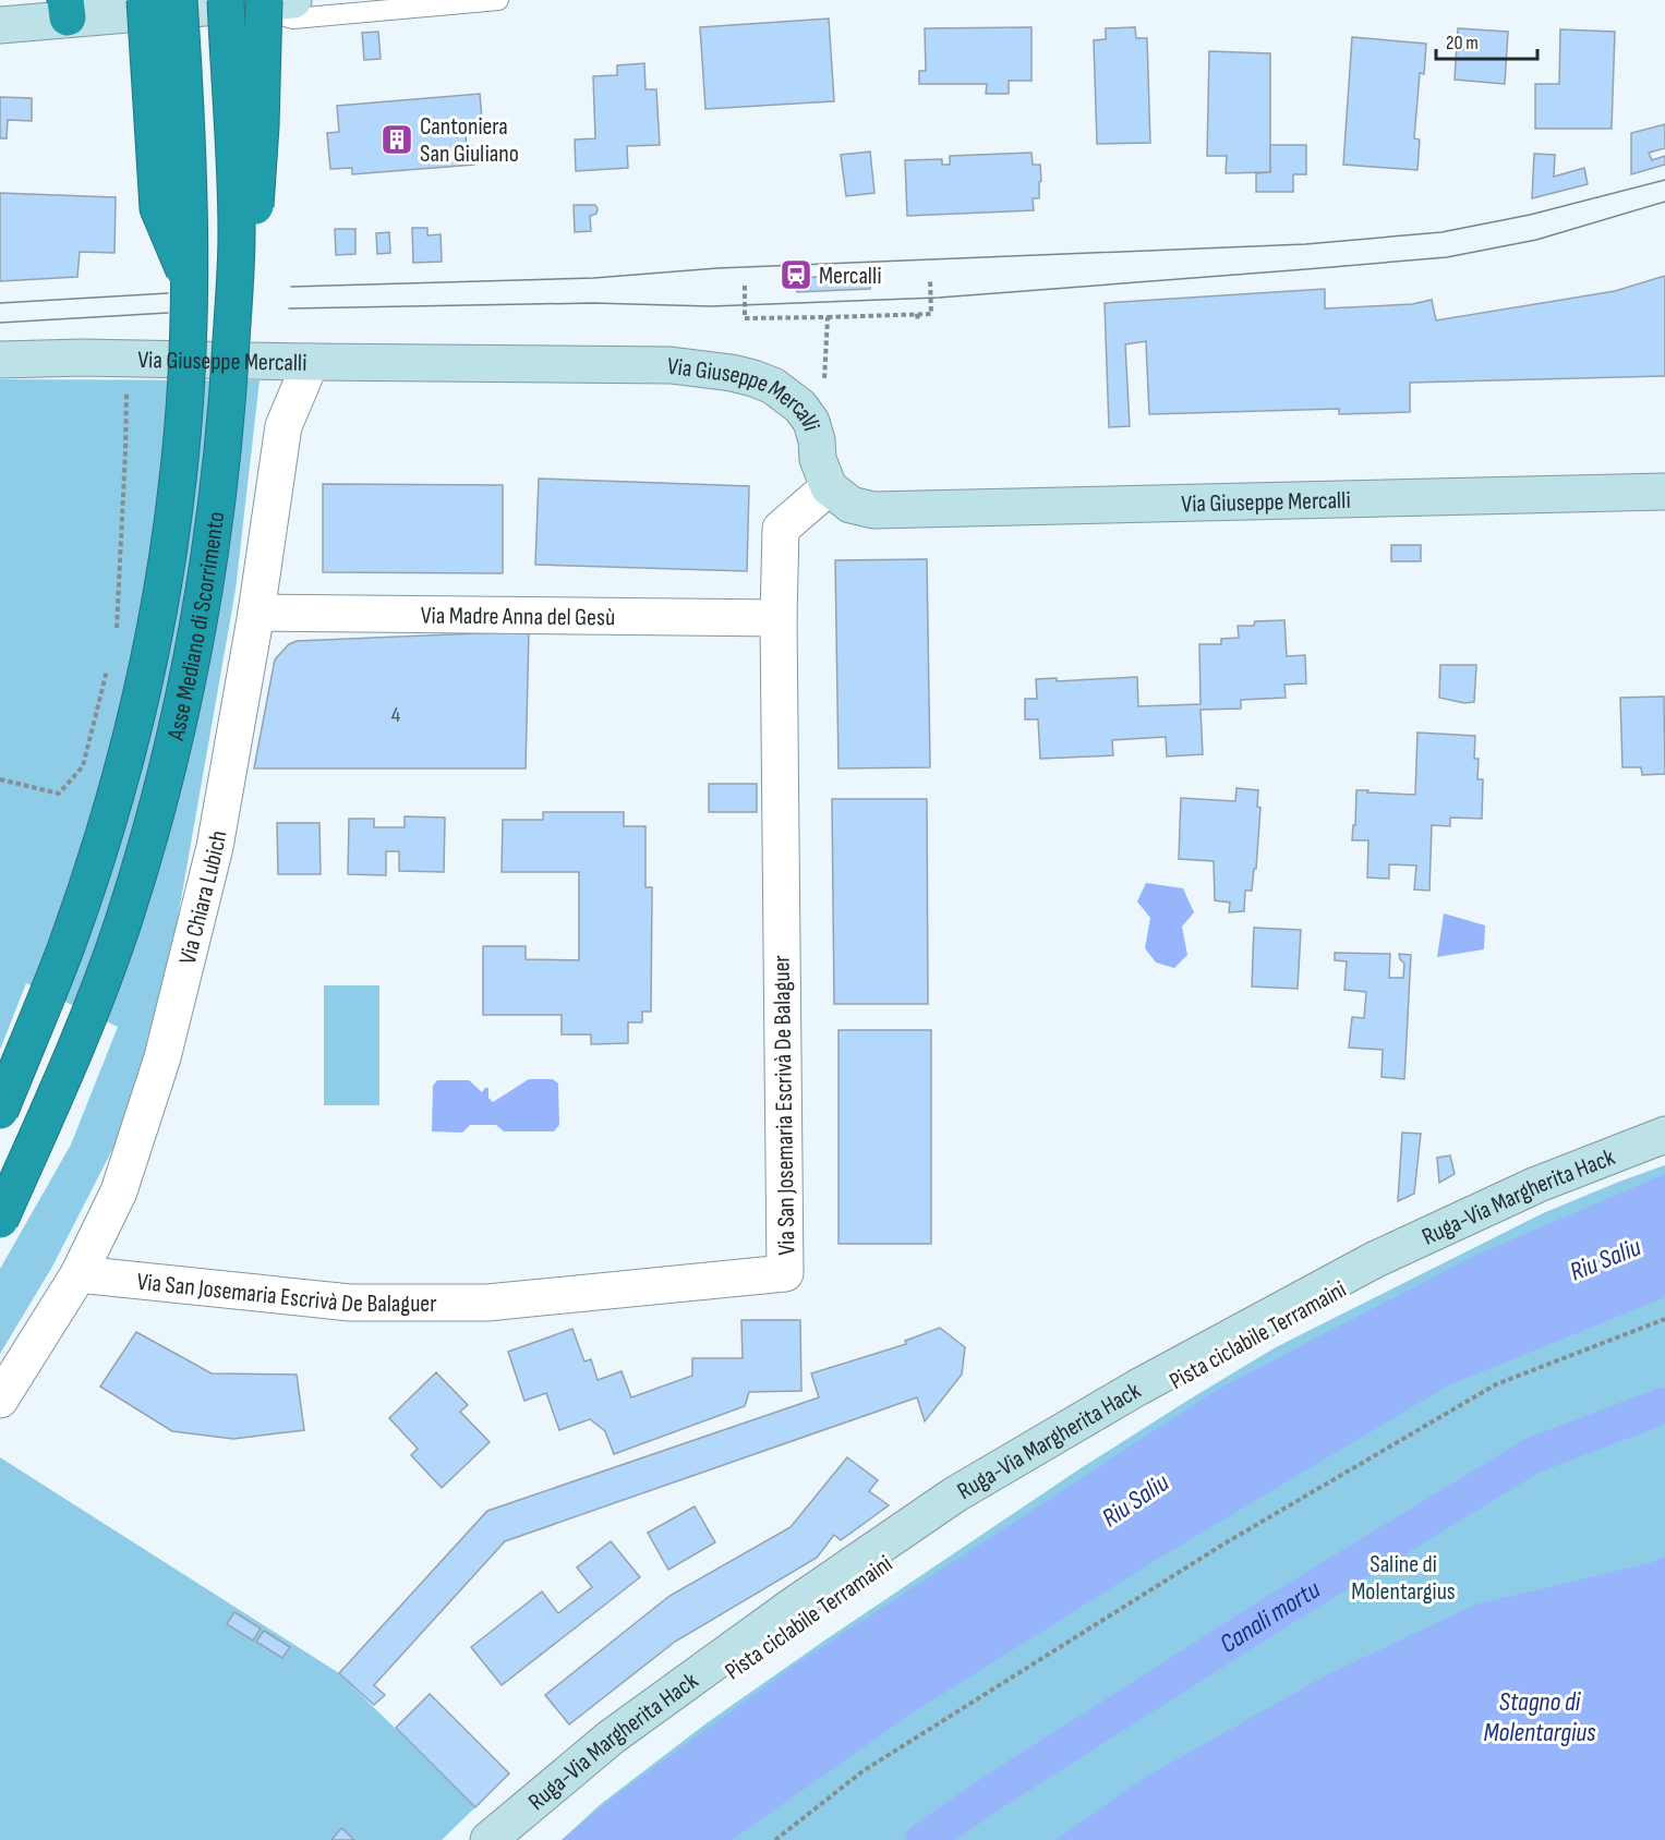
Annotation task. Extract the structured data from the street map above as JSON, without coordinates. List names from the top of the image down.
{
  "streets": {
    "highway": ["Asse Mediano di Scorrimento"],
    "street": [
      "Via Giuseppe Mercalli",
      "Via Madre Anna del Gesù",
      "Via Chiara Lubich",
      "Via San Josemaria Escrivà De Balaguer",
      "Ruga-Via Margherita Hack"
    ]
  },
  "crossings": [
    ["Via Giuseppe Mercalli", "Via Chiara Lubich"],
    ["Via Giuseppe Mercalli", "Via San Josemaria Escrivà De Balaguer"],
    ["Via Madre Anna del Gesù", "Via Chiara Lubich"],
    ["Via Madre Anna del Gesù", "Via San Josemaria Escrivà De Balaguer"],
    ["Via Chiara Lubich", "Via San Josemaria Escrivà De Balaguer"]
  ],
  "water": ["Riu Saliu", "Canali mortu", "Stagno di Molentargius"],
  "parks": ["Saline di Molentargius"],
  "places": {
    "building": ["Cantoniera San Giuliano"],
    "station": ["Mercalli"]
  },
  "house_numbers": ["4"],
  "scale_bar": "20 m"
}
